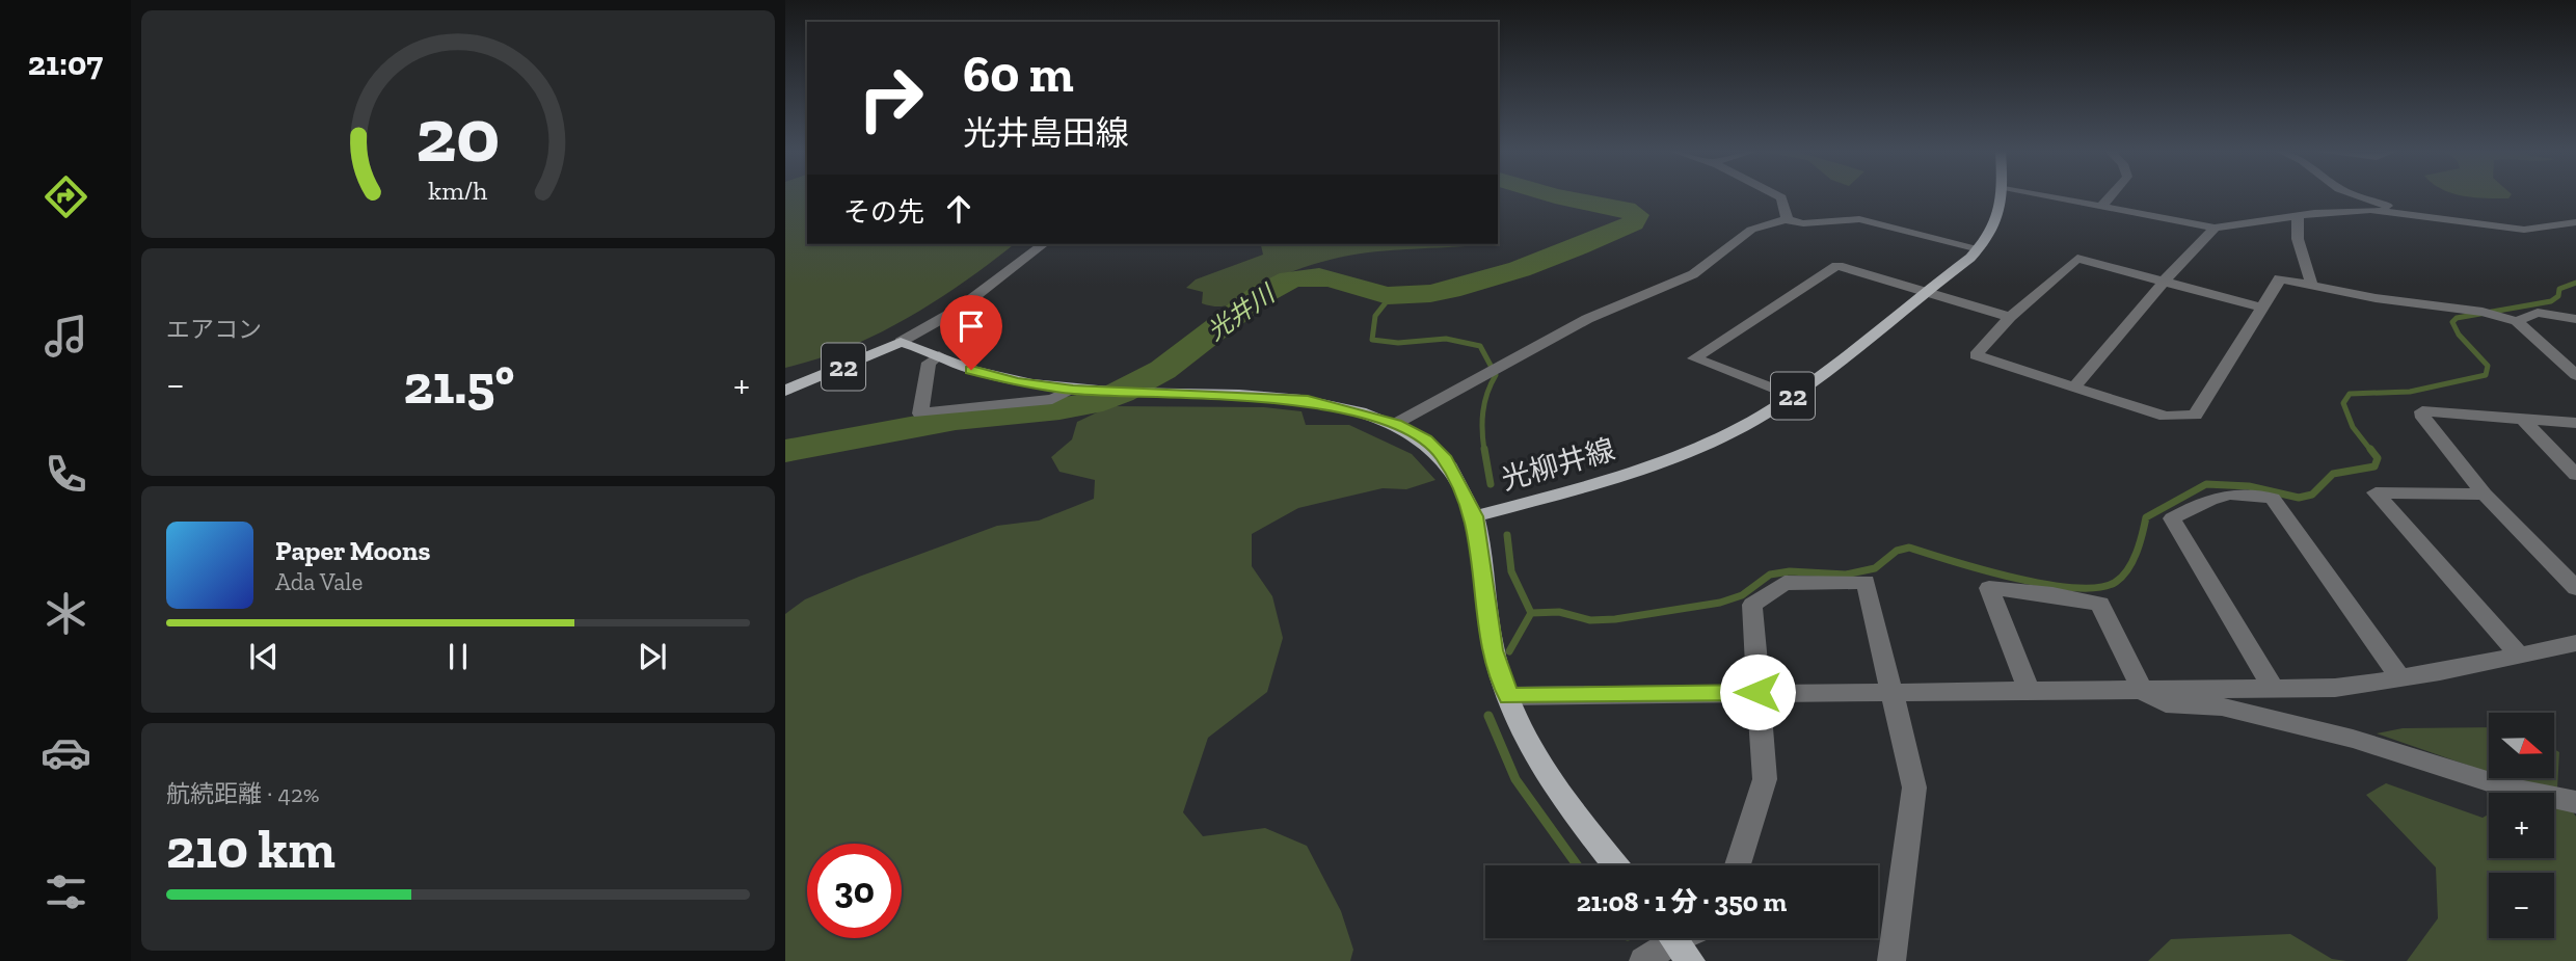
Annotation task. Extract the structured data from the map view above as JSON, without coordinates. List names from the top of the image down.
{
  "streets": {
    "main road": ["22", "光柳井線"]
  },
  "crossings": [
    ["22", "光柳井線"]
  ],
  "water": ["光井川"],
  "north": "right",
  "page": {
    "tabs": "21:07",
    "turn": ["60 m", "光井島田線"],
    "then": "その先",
    "tile": [
      "エアコン",
      ["航続距離 · 42%", "210 km"]
    ],
    "heat": ["−", "21.5°", "+"],
    "song": ["Paper Moons", "Ada Vale"],
    "map_buttons": ["+", "−"],
    "limit": "30",
    "trip": "21:08 · 1 分 · 350 m",
    "gauge": ["20", "km/h"]
  }
}
